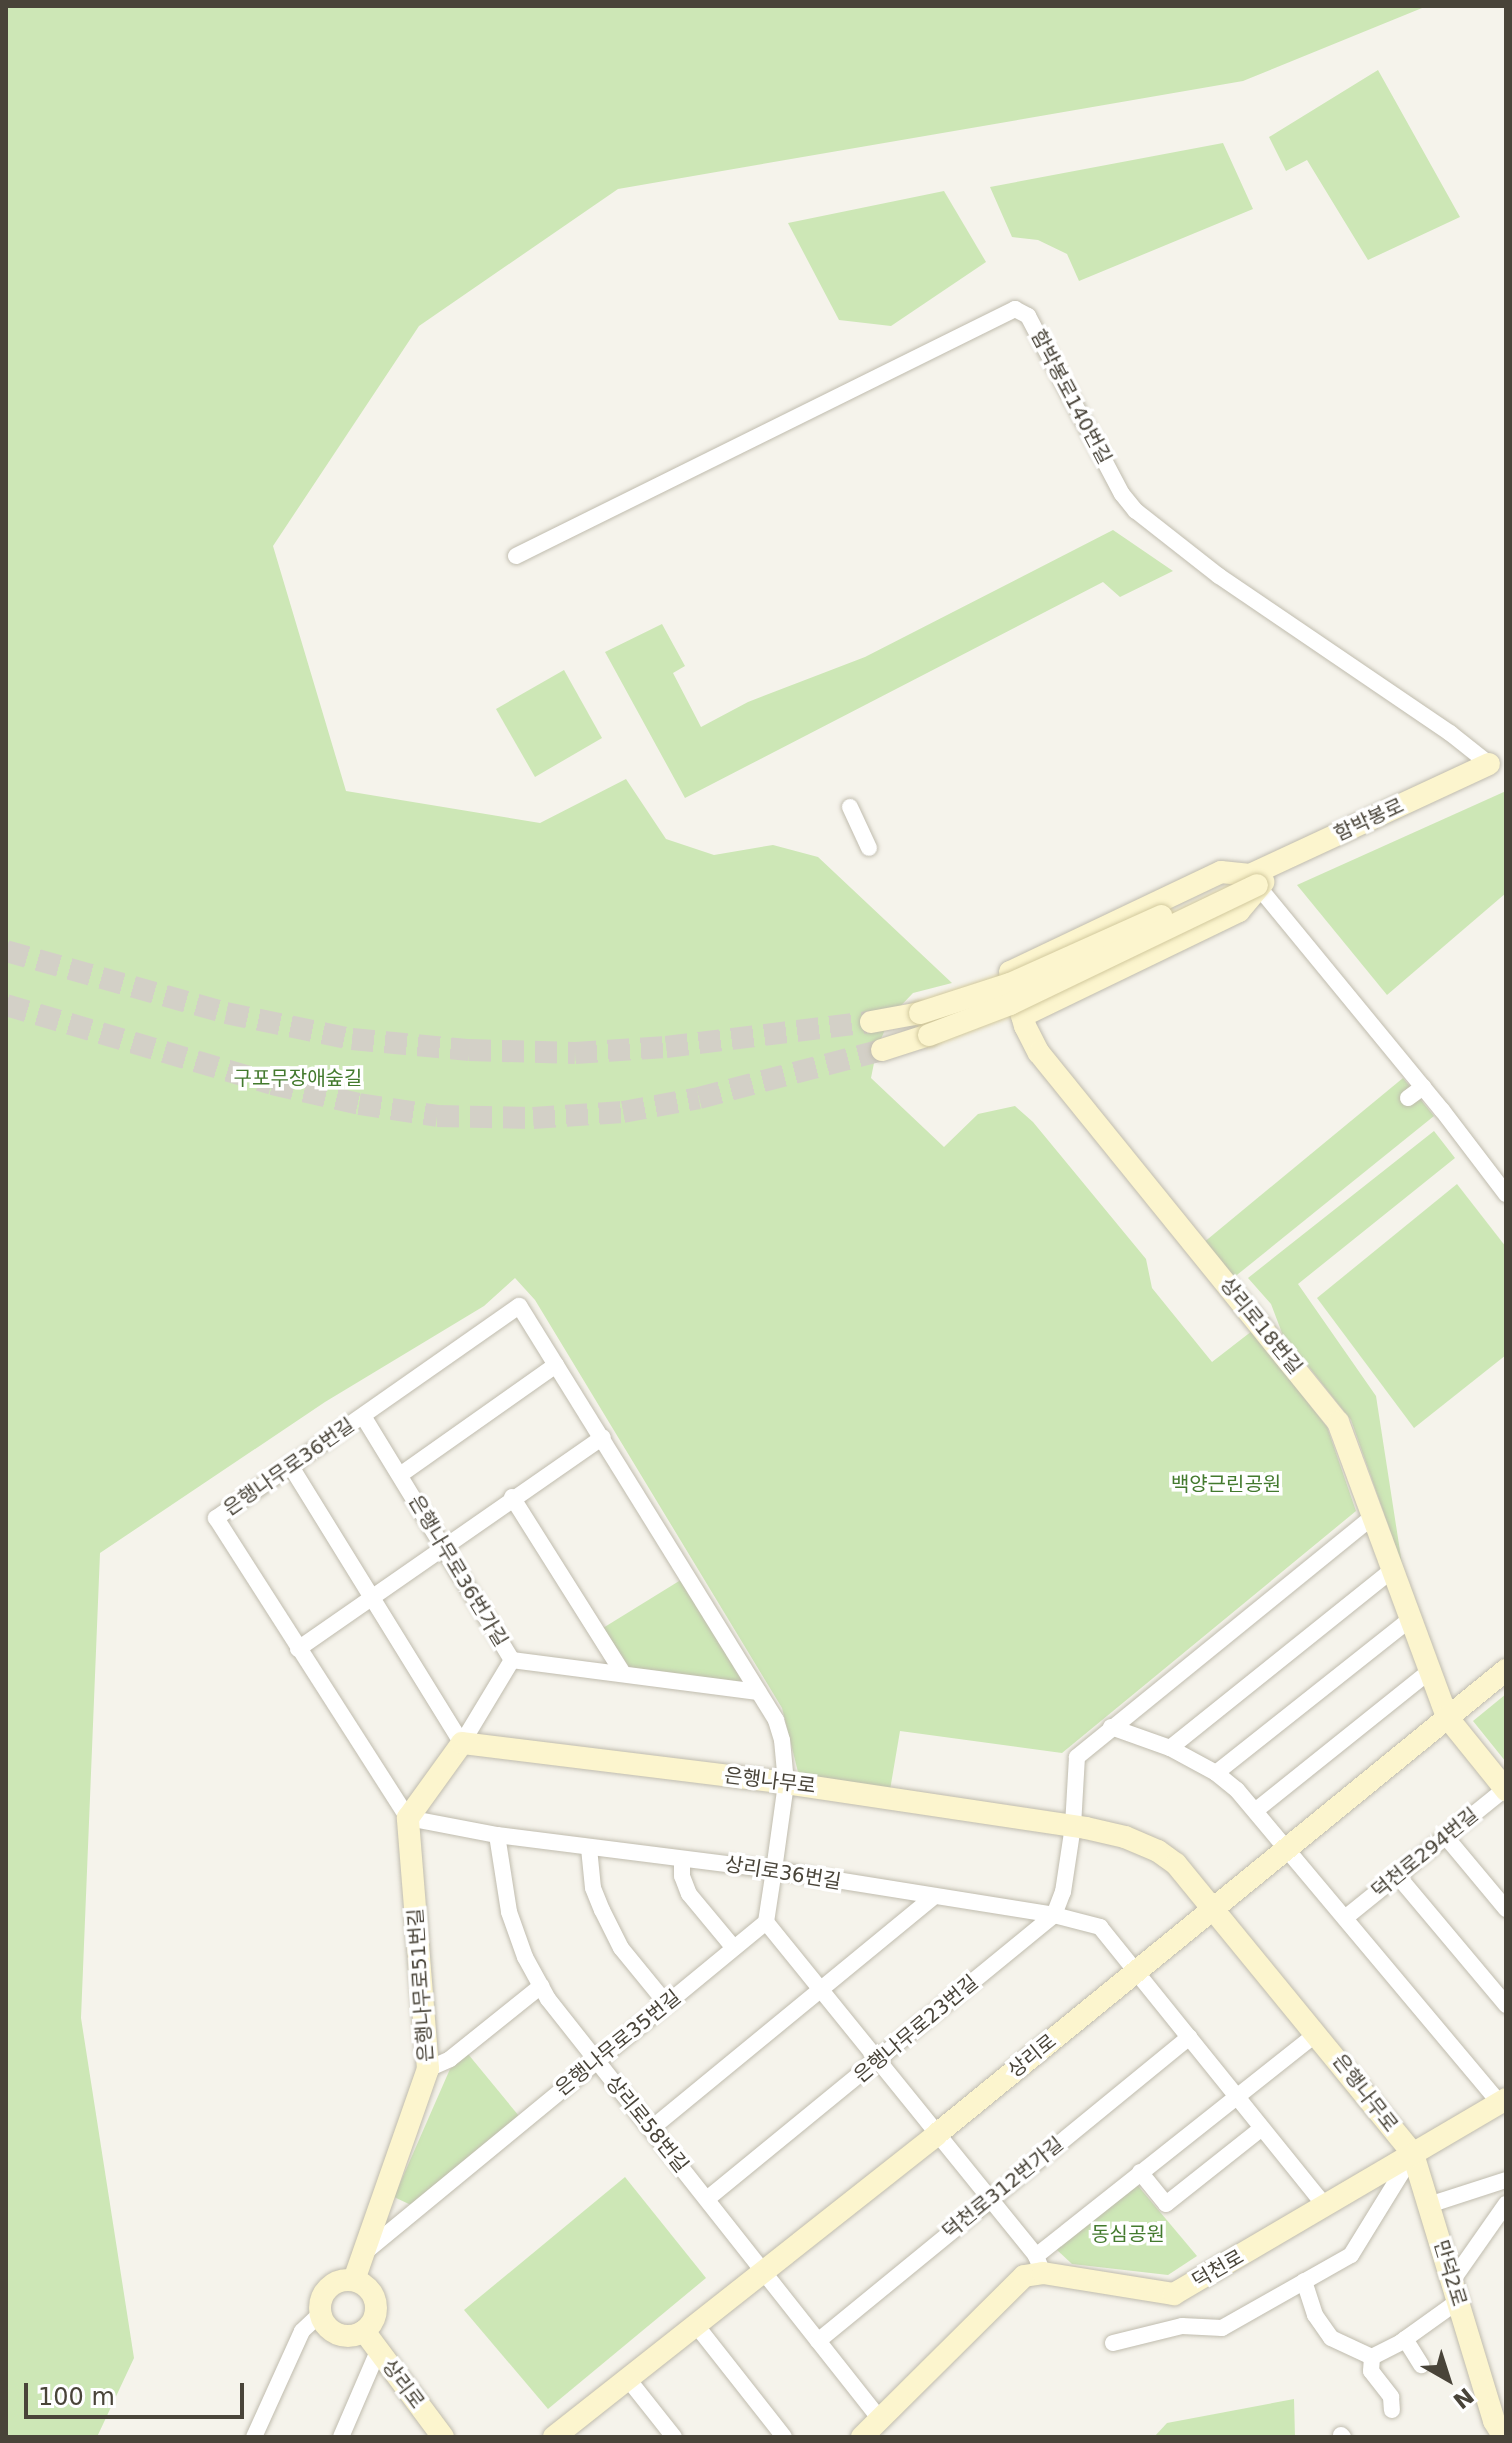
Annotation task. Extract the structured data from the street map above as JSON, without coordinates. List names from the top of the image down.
{
  "streets": {
    "street": [
      "함박봉로140번길",
      "함박봉로",
      "상리로18번길",
      "은행나무로36번길",
      "은행나무로36번가길",
      "은행나무로",
      "덕천로294번길",
      "상리로36번길",
      "은행나무로51번길",
      "은행나무로23번길",
      "은행나무로35번길",
      "상리로",
      "상리로58번길",
      "덕천로312번가길",
      "덕천로",
      "만덕2로"
    ]
  },
  "crossings": [
    ["함박봉로140번길", "함박봉로"],
    ["함박봉로", "상리로18번길"],
    ["상리로18번길", "덕천로294번길"],
    ["상리로18번길", "상리로"],
    ["은행나무로36번길", "은행나무로36번가길"],
    ["은행나무로36번길", "은행나무로"],
    ["은행나무로36번길", "상리로36번길"],
    ["은행나무로36번길", "은행나무로51번길"],
    ["은행나무로", "상리로"],
    ["은행나무로", "덕천로"],
    ["은행나무로", "만덕2로"],
    ["덕천로294번길", "상리로"],
    ["상리로36번길", "은행나무로51번길"],
    ["상리로36번길", "은행나무로23번길"],
    ["상리로36번길", "상리로"],
    ["상리로36번길", "상리로58번길"],
    ["상리로36번길", "덕천로312번가길"],
    ["상리로36번길", "덕천로"],
    ["은행나무로51번길", "은행나무로35번길"],
    ["은행나무로51번길", "상리로"],
    ["은행나무로23번길", "상리로58번길"],
    ["은행나무로35번길", "상리로58번길"],
    ["상리로", "상리로58번길"],
    ["상리로58번길", "덕천로312번가길"],
    ["덕천로", "만덕2로"]
  ],
  "parks": ["구포무장애숲길", "백양근린공원", "동심공원"],
  "scale_bar": "100 m",
  "north": "bottom right"
}
